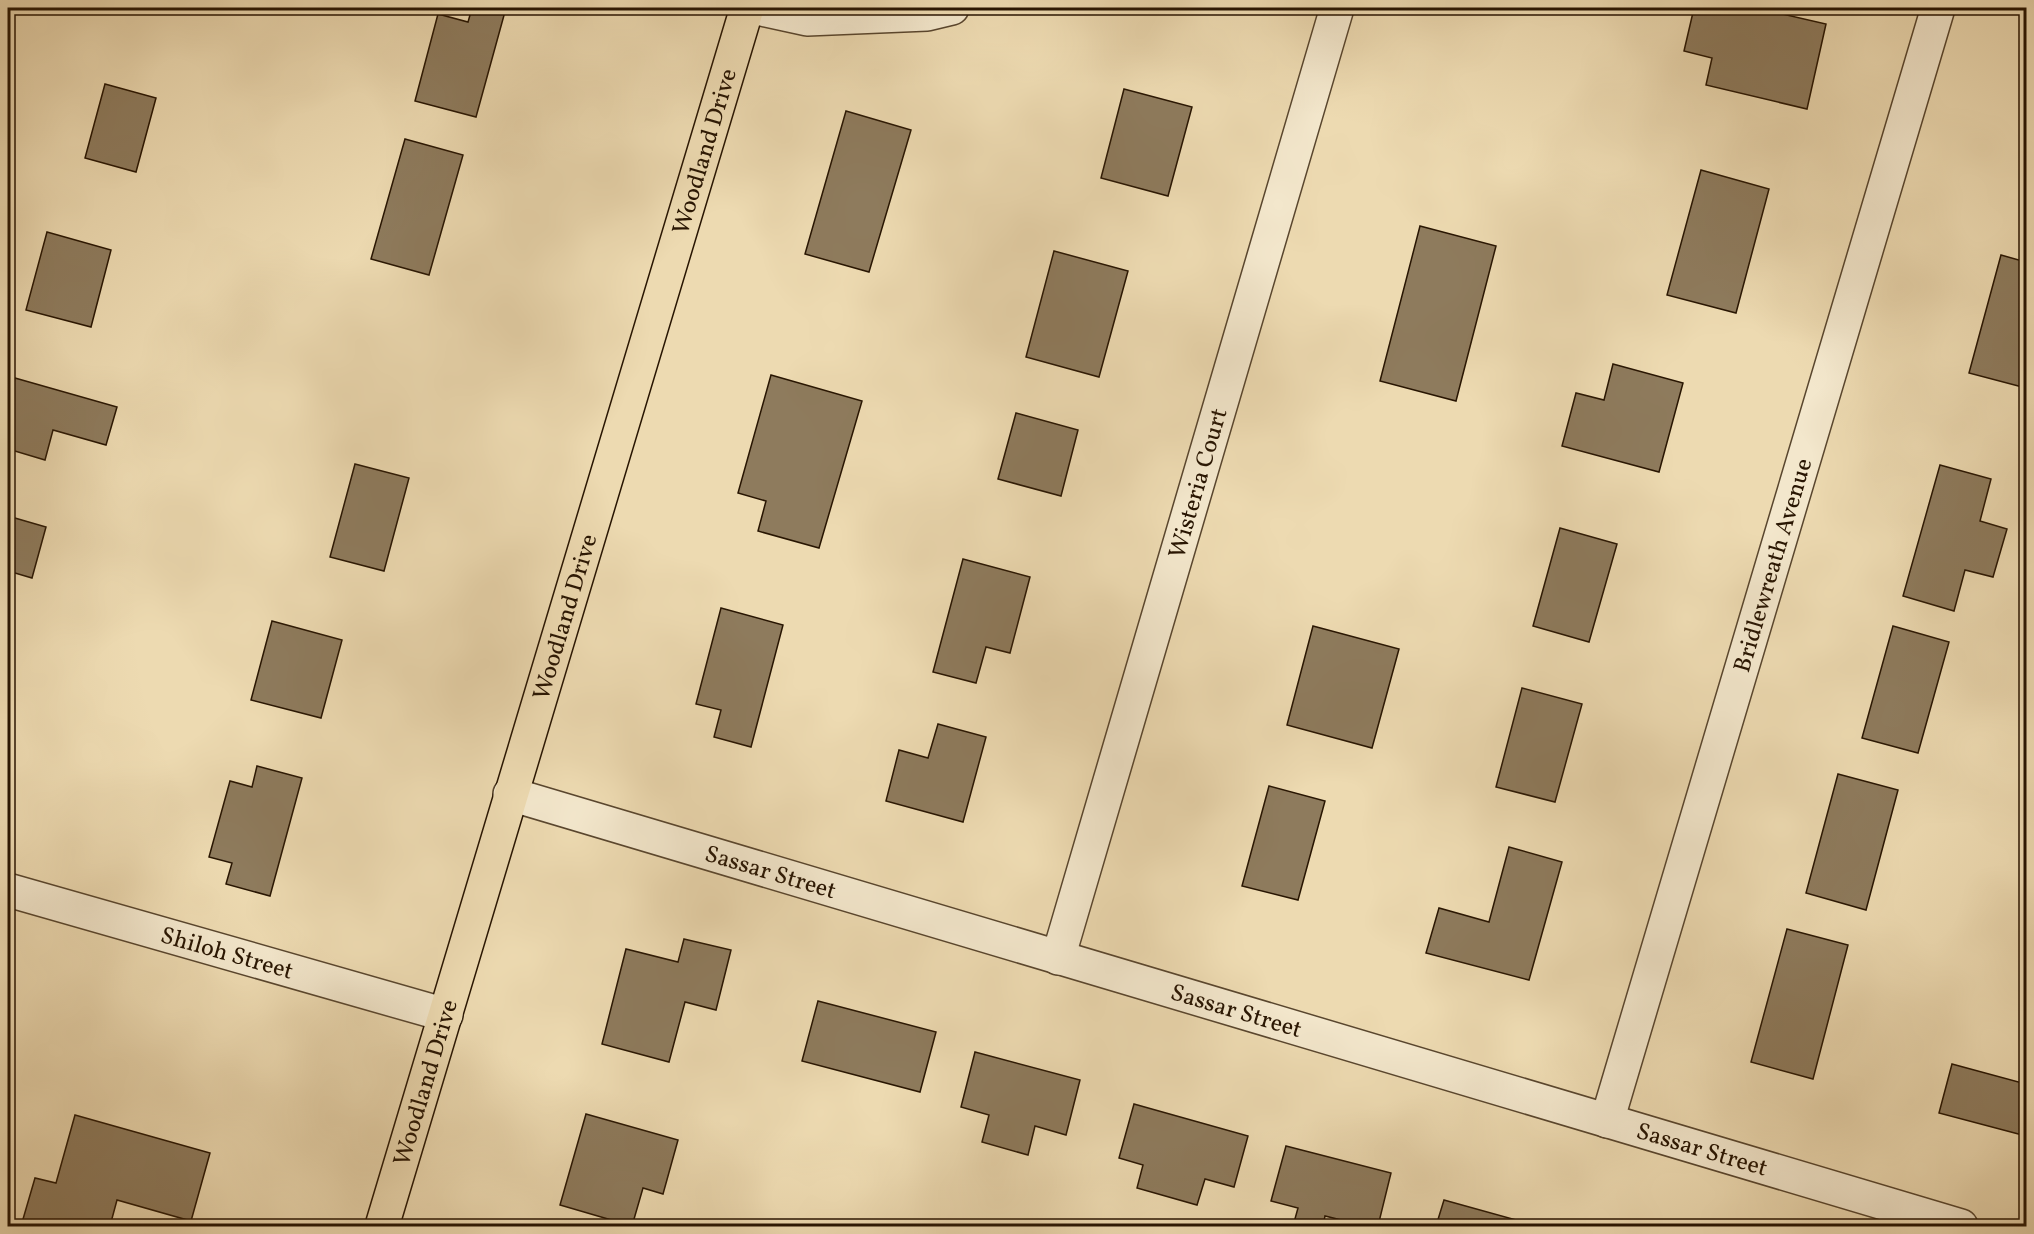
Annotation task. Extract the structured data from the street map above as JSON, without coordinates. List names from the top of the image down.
{
  "streets": {
    "main road": ["Woodland Drive"],
    "street": [
      "Wisteria Court",
      "Bridlewreath Avenue",
      "Sassar Street",
      "Shiloh Street"
    ]
  },
  "crossings": [
    ["Woodland Drive", "Sassar Street"],
    ["Woodland Drive", "Shiloh Street"],
    ["Wisteria Court", "Sassar Street"],
    ["Bridlewreath Avenue", "Sassar Street"]
  ]
}
